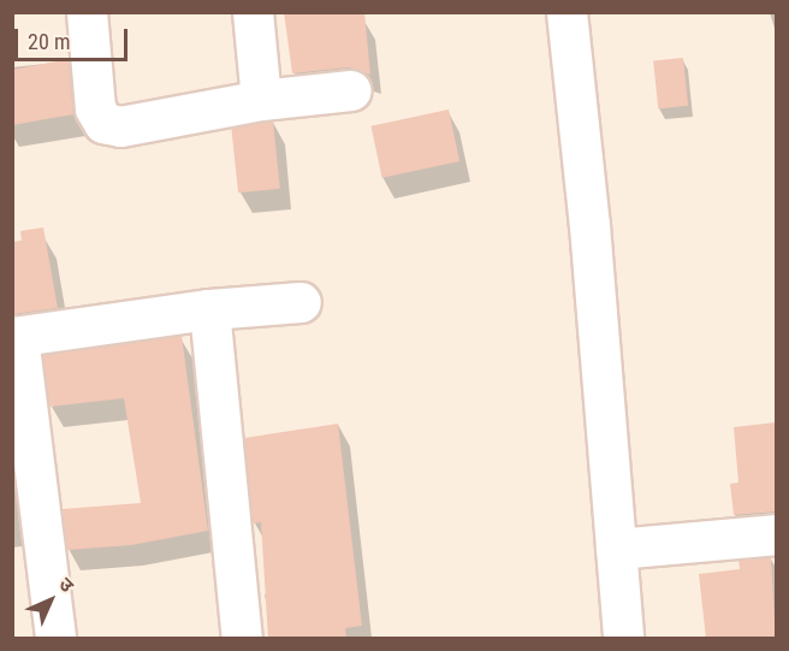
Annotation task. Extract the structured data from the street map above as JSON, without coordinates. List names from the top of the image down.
{
  "scale_bar": "20 m",
  "north": "top right"
}
